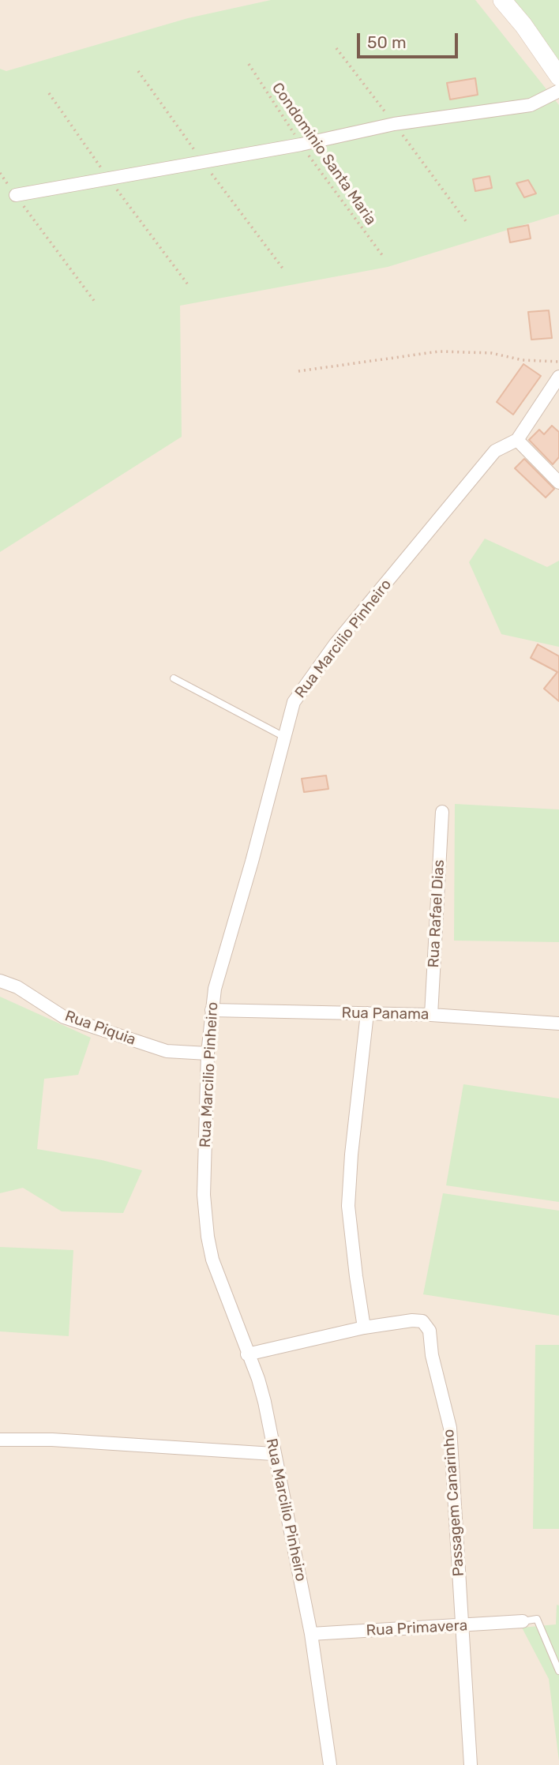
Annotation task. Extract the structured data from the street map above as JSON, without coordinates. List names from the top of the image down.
{
  "streets": {
    "street": [
      "Rua Marcilio Pinheiro",
      "Rua Rafael Dias",
      "Rua Panama",
      "Rua Piquia",
      "Passagem Canarinho",
      "Rua Primavera"
    ],
    "path": ["Condominio Santa Maria"]
  },
  "crossings": [
    ["Rua Marcilio Pinheiro", "Rua Panama"],
    ["Rua Marcilio Pinheiro", "Rua Piquia"],
    ["Rua Marcilio Pinheiro", "Passagem Canarinho"],
    ["Rua Marcilio Pinheiro", "Rua Primavera"],
    ["Rua Rafael Dias", "Rua Panama"],
    ["Passagem Canarinho", "Rua Primavera"]
  ],
  "scale_bar": "50 m"
}
